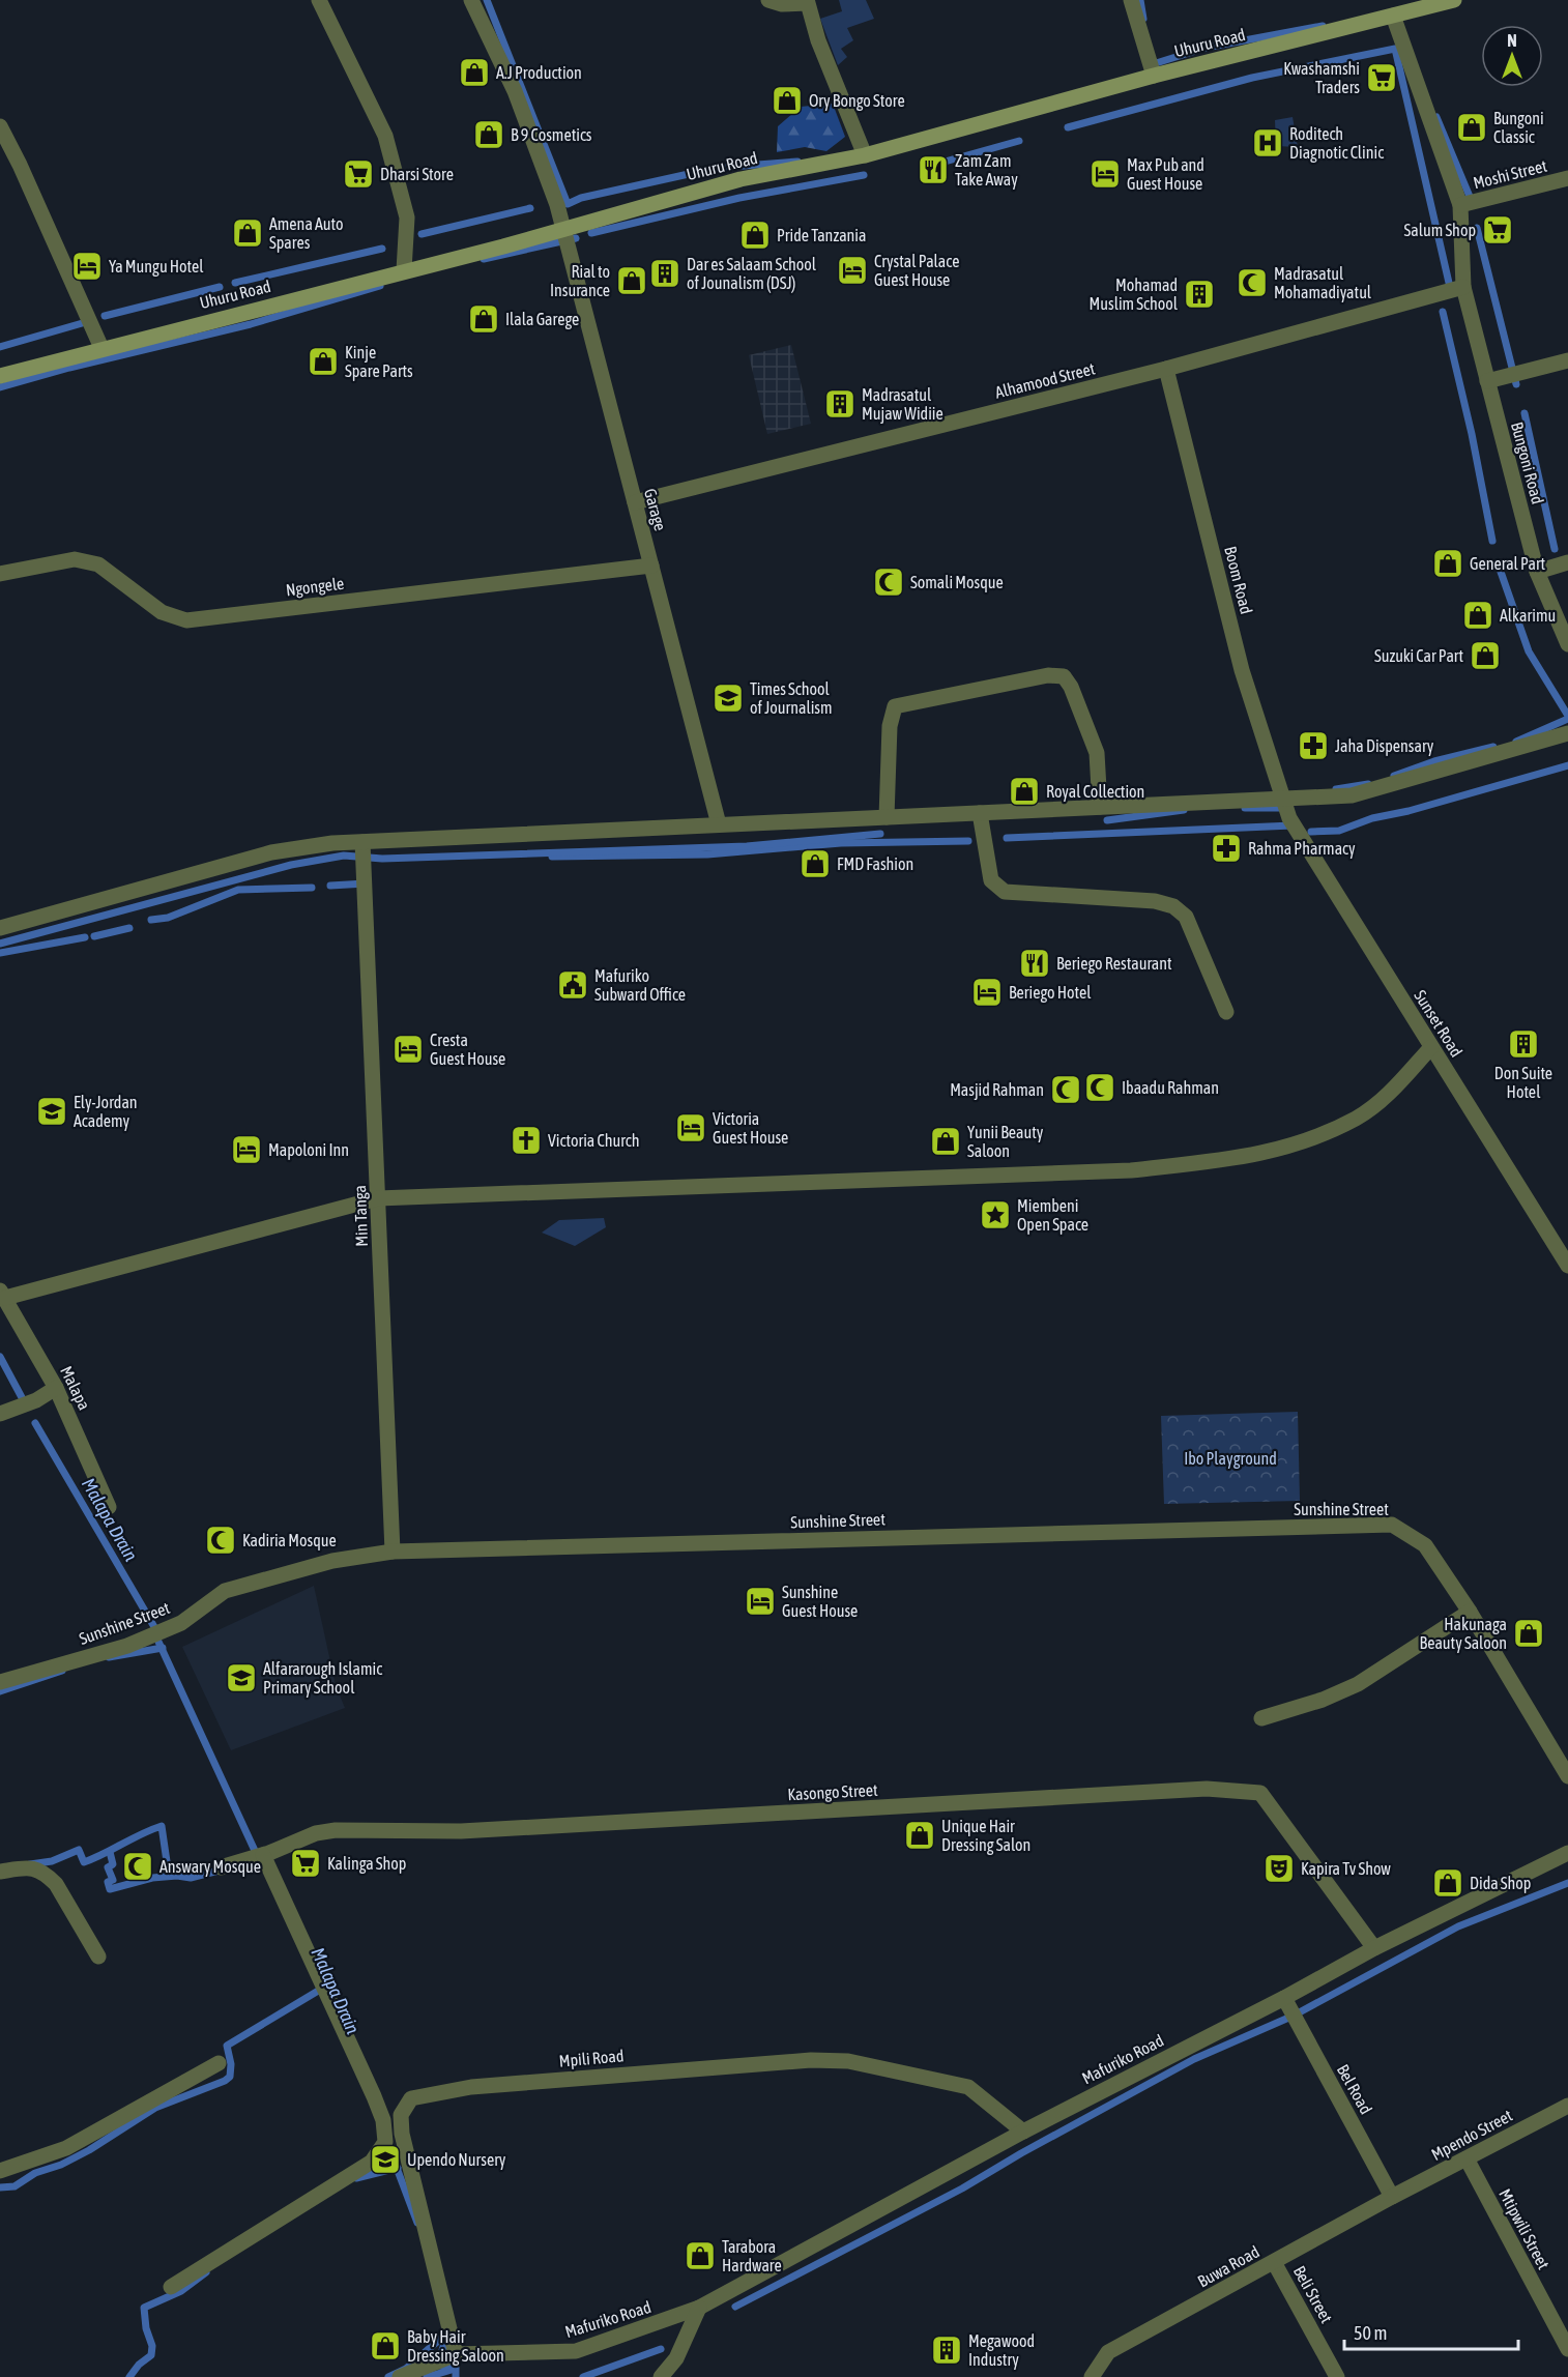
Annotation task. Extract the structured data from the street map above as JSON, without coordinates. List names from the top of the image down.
{
  "streets": {
    "main road": ["Uhuru Road"],
    "street": [
      "Moshi Street",
      "Alhamood Street",
      "Bungoni Road",
      "Garage",
      "Boom Road",
      "Ngongele",
      "Sunset Road",
      "Min Tanga",
      "Malapa",
      "Sunshine Street",
      "Kasongo Street",
      "Mpili Road",
      "Mafuriko Road",
      "Bel Road",
      "Mpendo Street",
      "Mtipwili Street",
      "Buwa Road",
      "Beli Street"
    ]
  },
  "crossings": [
    ["Uhuru Road", "Bungoni Road"],
    ["Uhuru Road", "Garage"],
    ["Moshi Street", "Bungoni Road"],
    ["Alhamood Street", "Bungoni Road"],
    ["Alhamood Street", "Garage"],
    ["Alhamood Street", "Boom Road"],
    ["Garage", "Ngongele"],
    ["Boom Road", "Sunset Road"],
    ["Min Tanga", "Sunshine Street"],
    ["Kasongo Street", "Mafuriko Road"],
    ["Mpili Road", "Mafuriko Road"],
    ["Mafuriko Road", "Bel Road"],
    ["Bel Road", "Mpendo Street"],
    ["Bel Road", "Buwa Road"],
    ["Mpendo Street", "Mtipwili Street"],
    ["Mpendo Street", "Buwa Road"],
    ["Buwa Road", "Beli Street"]
  ],
  "water": ["Malapa Drain"],
  "parks": ["Ibo Playground"],
  "places": {
    "shop": [
      "A.J Production",
      "Ory Bongo Store",
      "Bungoni Classic",
      "B 9 Cosmetics",
      "Amena Auto Spares",
      "Pride Tanzania",
      "Rial to Insurance",
      "Ilala Garege",
      "Kinje Spare Parts",
      "General Part",
      "Alkarimu",
      "Suzuki Car Part",
      "Royal Collection",
      "FMD Fashion",
      "Yunii Beauty Saloon",
      "Hakunaga Beauty Saloon",
      "Unique Hair Dressing Salon",
      "Dida Shop",
      "Tarabora Hardware",
      "Baby Hair Dressing Saloon"
    ],
    "supermarket": [
      "Kwashamshi Traders",
      "Dharsi Store",
      "Salum Shop",
      "Kalinga Shop"
    ],
    "hospital": ["Roditech Diagnotic Clinic"],
    "restaurant": ["Zam Zam Take Away", "Beriego Restaurant"],
    "hotel": [
      "Max Pub and Guest House",
      "Ya Mungu Hotel",
      "Crystal Palace Guest House",
      "Beriego Hotel",
      "Cresta Guest House",
      "Victoria Guest House",
      "Mapoloni Inn",
      "Sunshine Guest House"
    ],
    "building": [
      "Dar es Salaam School of Jounalism (DSJ)",
      "Mohamad Muslim School",
      "Madrasatul Mujaw Widiie",
      "Don Suite Hotel",
      "Megawood Industry"
    ],
    "mosque": [
      "Madrasatul Mohamadiyatul",
      "Somali Mosque",
      "Ibaadu Rahman",
      "Masjid Rahman",
      "Kadiria Mosque",
      "Answary Mosque"
    ],
    "school or university": [
      "Times School of Journalism",
      "Ely-Jordan Academy",
      "Alfararough Islamic Primary School",
      "Upendo Nursery"
    ],
    "pharmacy": ["Jaha Dispensary", "Rahma Pharmacy"],
    "public building": ["Mafuriko Subward Office"],
    "church": ["Victoria Church"],
    "place": ["Miembeni Open Space"],
    "theatre": ["Kapira Tv Show"]
  },
  "scale_bar": "50 m",
  "north": "top"
}
